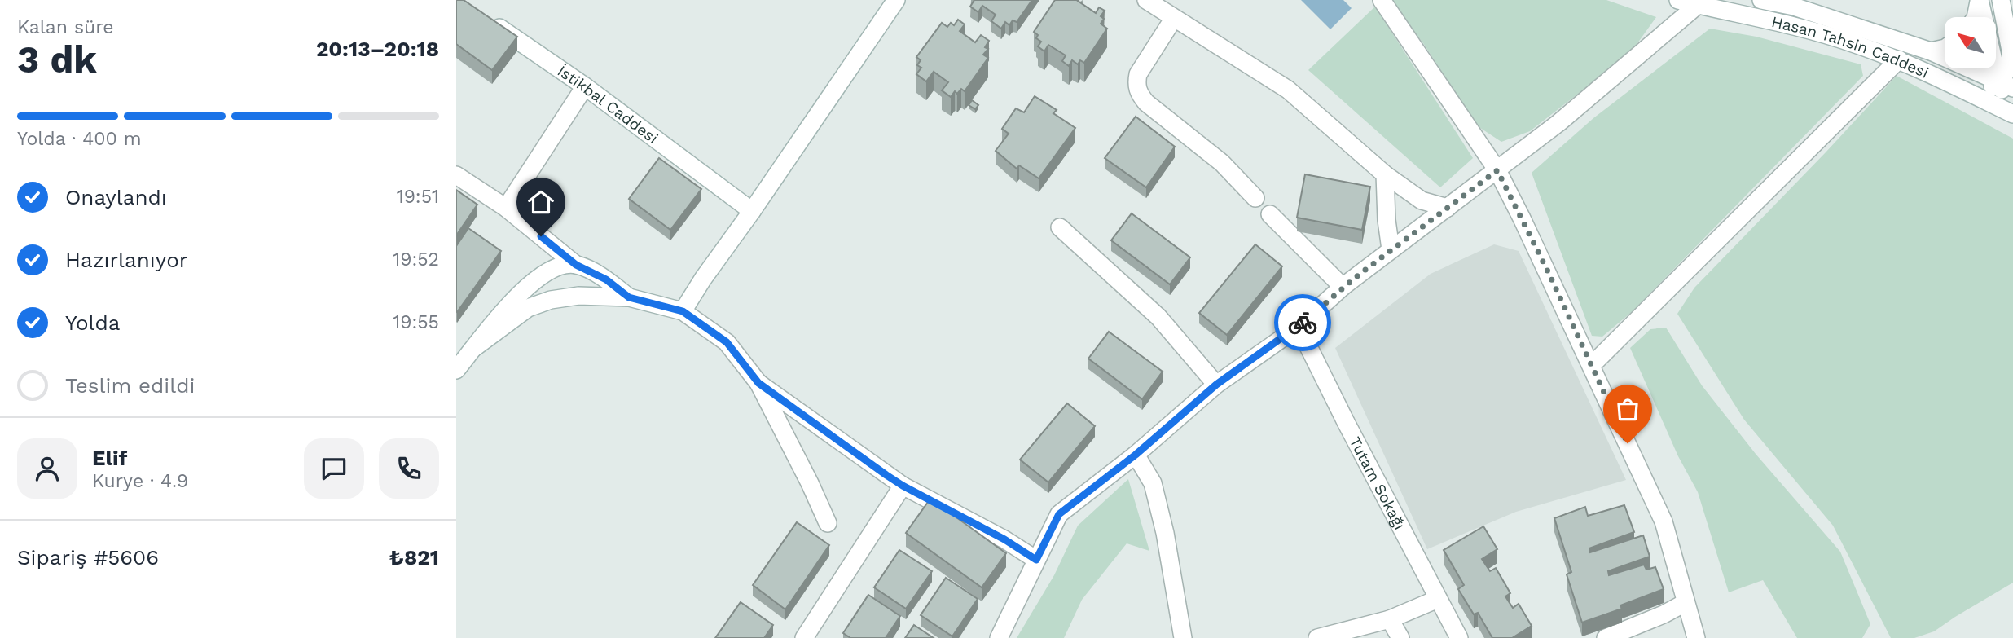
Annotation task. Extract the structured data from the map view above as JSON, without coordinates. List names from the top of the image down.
{
  "streets": {
    "street": ["Hasan Tahsin Caddesi", "İstikbal Caddesi", "Tutam Sokağı"]
  },
  "north": "top left",
  "page": {
    "heading": ["3 dk", "Kalan süre", "20:13–20:18"],
    "panel": [
      "Elif",
      "Kurye · 4.9",
      "Sipariş #5606",
      "₺821"
    ],
    "bar": "Yolda · 400 m",
    "list": [
      ["Onaylandı", "19:51"],
      ["Hazırlanıyor", "19:52"],
      ["Yolda", "19:55"],
      "Teslim edildi"
    ]
  }
}
